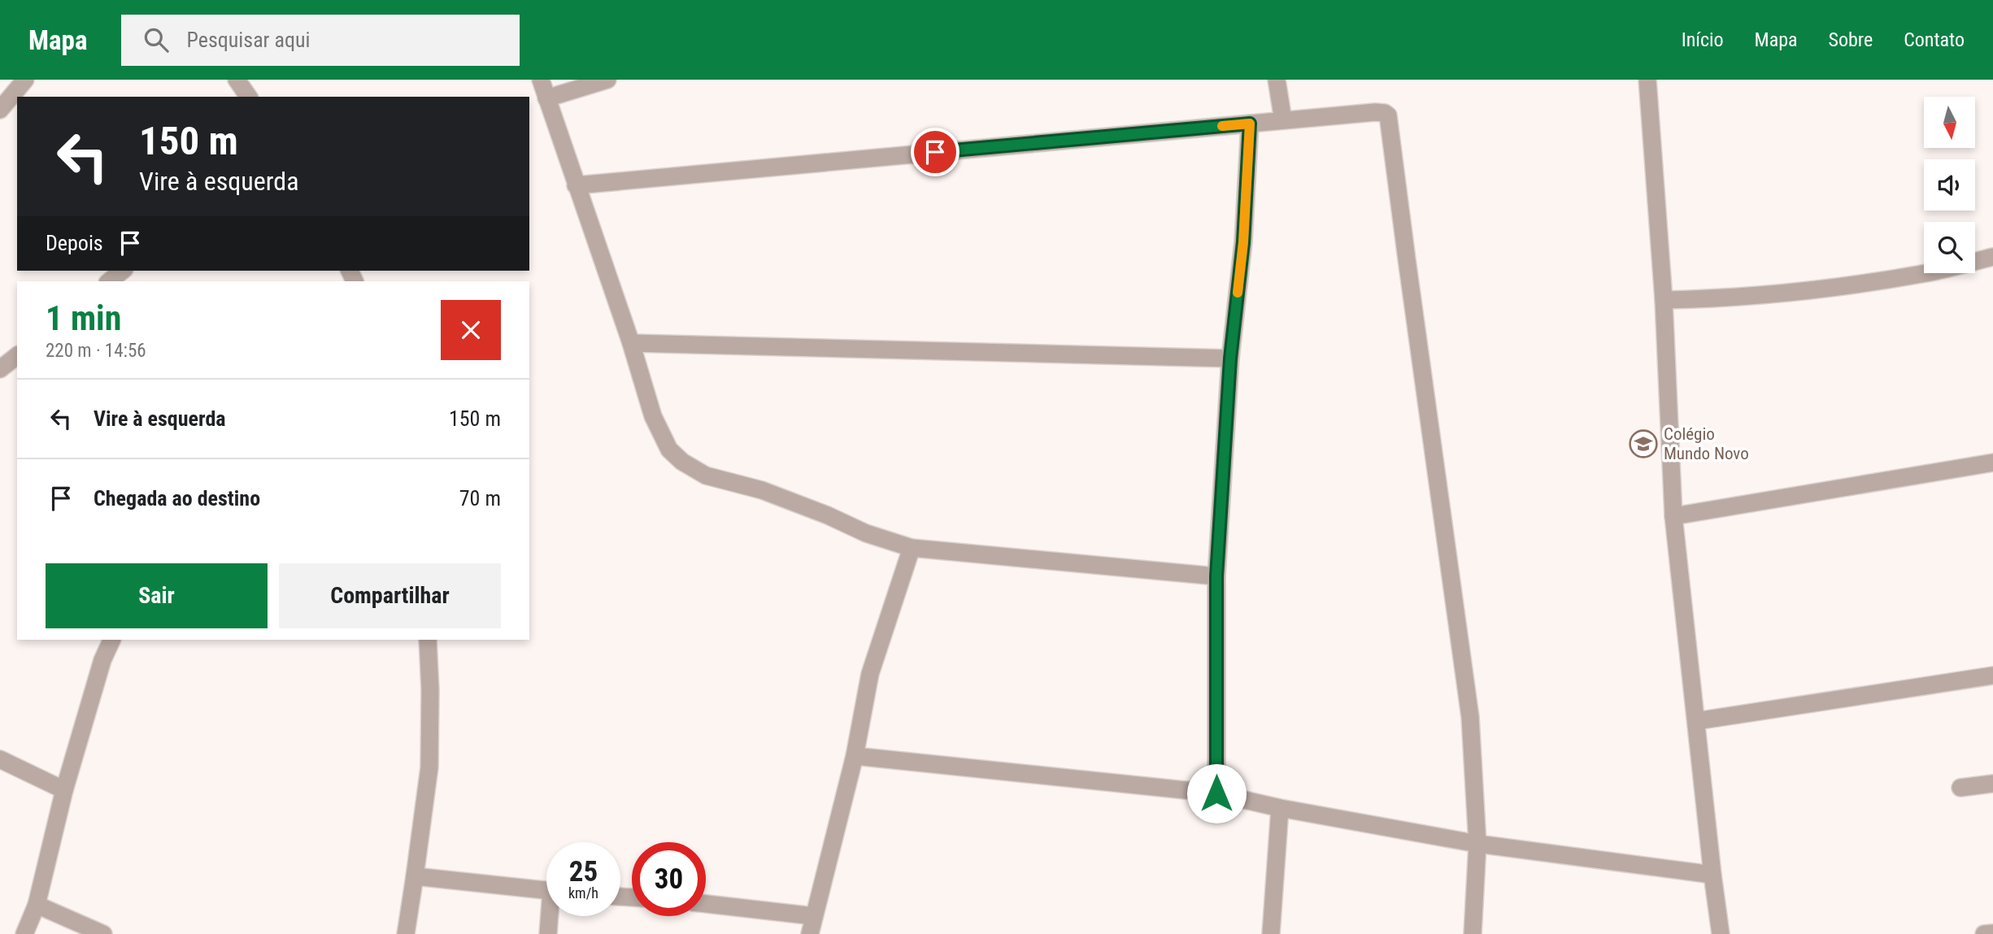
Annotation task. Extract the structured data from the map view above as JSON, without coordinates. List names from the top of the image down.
{
  "places": {
    "school or university": ["Colégio Mundo Novo"]
  },
  "north": "bottom",
  "page": {
    "header": "Mapa",
    "search": "Pesquisar aqui",
    "nav": [
      "Início",
      "Mapa",
      "Sobre",
      "Contato"
    ],
    "turn": ["150 m", "Vire à esquerda"],
    "then": "Depois",
    "heading": ["1 min", "220 m · 14:56"],
    "list": [
      {
        "name": "Vire à esquerda",
        "value": "150 m"
      },
      {
        "name": "Chegada ao destino",
        "value": "70 m"
      }
    ],
    "buttons": ["Sair", "Compartilhar"],
    "speed": "25 km/h",
    "limit": "30"
  }
}
